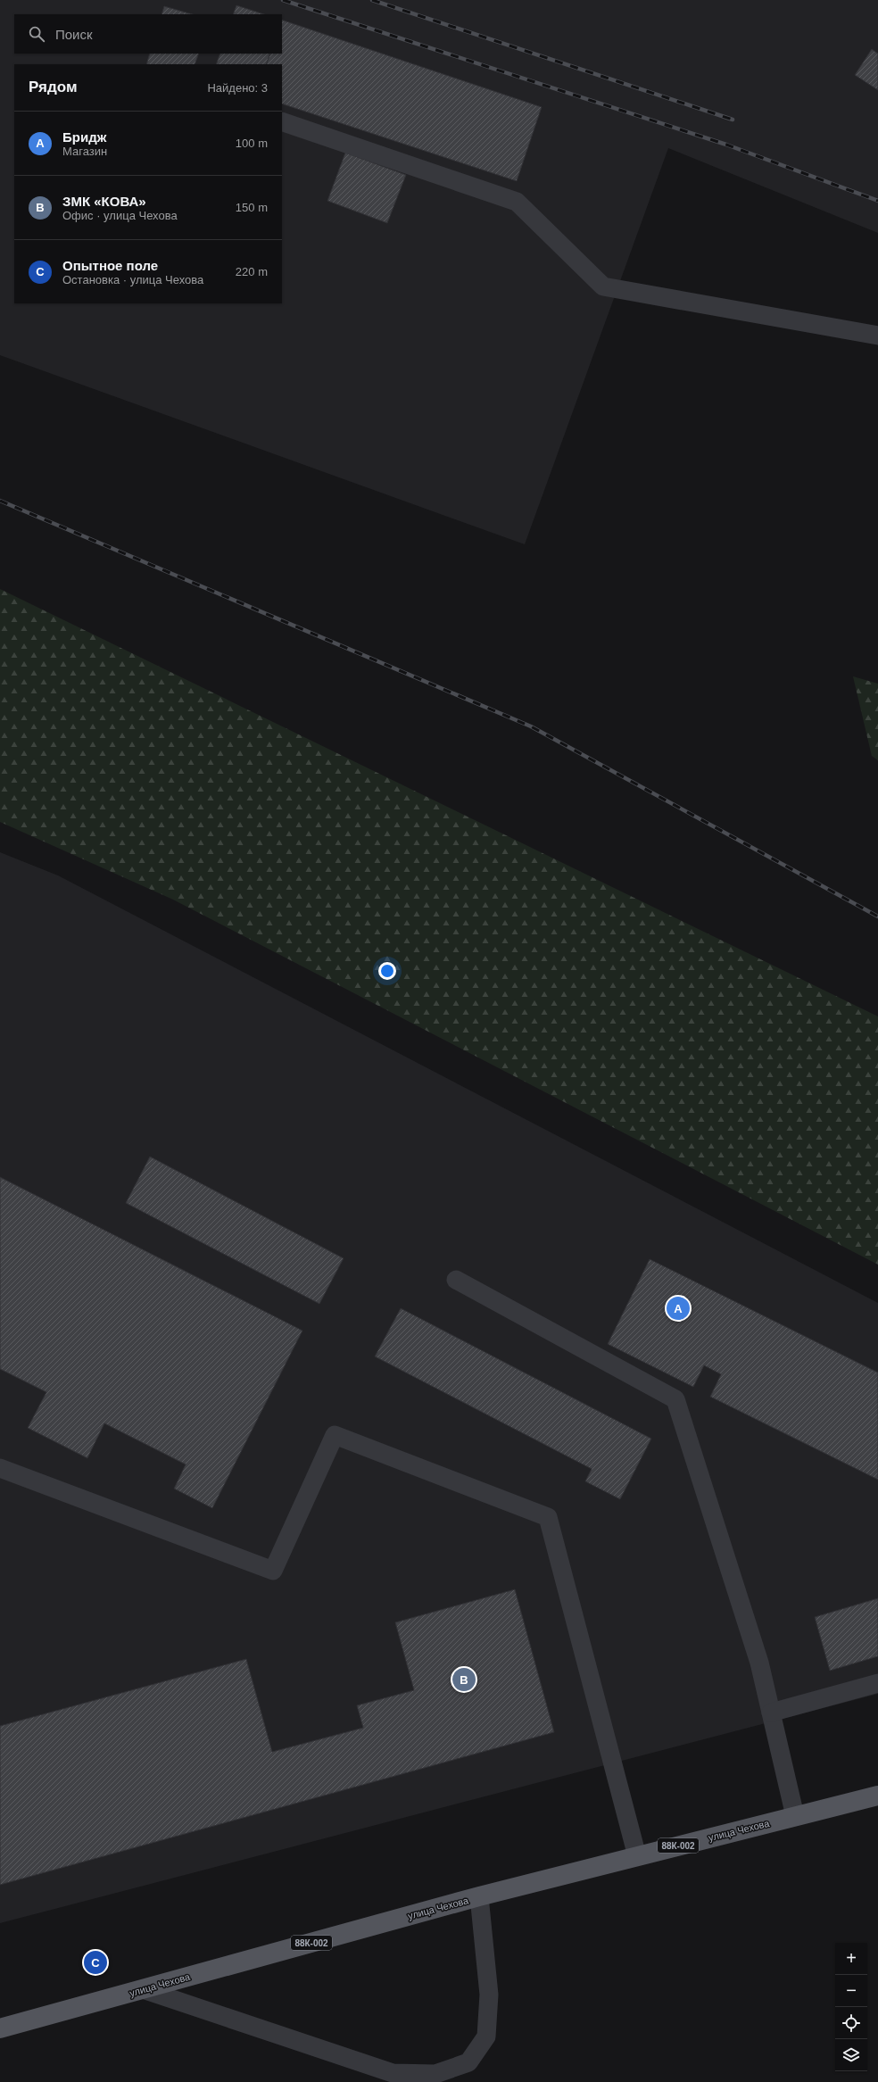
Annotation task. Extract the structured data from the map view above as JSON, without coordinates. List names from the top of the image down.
{
  "streets": {
    "main road": ["улица Чехова", "88К-002"]
  },
  "page": {
    "search": "Поиск",
    "heading": ["Рядом", "Найдено: 3"],
    "list": [
      {
        "mark": "A",
        "name": "Бридж",
        "note": "Магазин",
        "value": "100 m"
      },
      {
        "mark": "B",
        "name": "ЗМК «КОВА»",
        "note": "Офис · улица Чехова",
        "value": "150 m"
      },
      {
        "mark": "C",
        "name": "Опытное поле",
        "note": "Остановка · улица Чехова",
        "value": "220 m"
      }
    ],
    "pins": ["A", "B", "C"],
    "map_buttons": ["+", "−"]
  }
}
